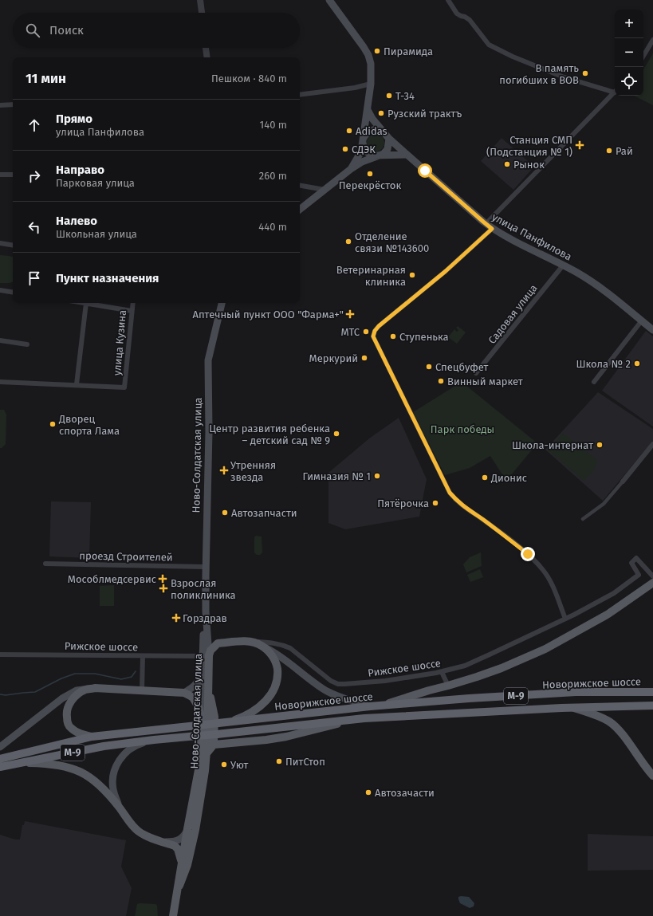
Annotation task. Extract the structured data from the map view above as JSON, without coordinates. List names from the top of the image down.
{
  "streets": {
    "highway": ["Новорижское шоссе", "М-9"],
    "main road": ["улица Панфилова", "Ново-Солдатская улица"],
    "street": [
      "Садовая улица",
      "улица Кузина",
      "проезд Строителей",
      "Рижское шоссе"
    ]
  },
  "crossings": [
    ["улица Панфилова", "Садовая улица"],
    ["Ново-Солдатская улица", "проезд Строителей"],
    ["Ново-Солдатская улица", "Рижское шоссе"],
    ["Рижское шоссе", "М-9"],
    ["Новорижское шоссе", "М-9"]
  ],
  "parks": ["Парк победы"],
  "places": {
    "other": [
      "Пирамида",
      "В память погибших в ВОВ",
      "Т-34",
      "Рузский трактъ",
      "Adidas",
      "СДЭК",
      "Рай",
      "Рынок",
      "Перекрёсток",
      "Отделение связи №143600",
      "Ветеринарная клиника",
      "МТС",
      "Ступенька",
      "Меркурий",
      "Школа № 2",
      "Спецбуфет",
      "Винный маркет",
      "Дворец спорта Лама",
      "Центр развития ребенка – детский сад № 9",
      "Школа-интернат",
      "Гимназия № 1",
      "Дионис",
      "Пятёрочка",
      "Автозапчасти",
      "ПитСтоп",
      "Уют",
      "Автозачасти"
    ],
    "health": [
      "Станция СМП (Подстанция № 1)",
      "Аптечный пункт ООО \"Фарма+\"",
      "Утренняя звезда",
      "Мособлмедсервис",
      "Взрослая поликлиника",
      "Горздрав"
    ]
  },
  "page": {
    "map_buttons": ["+", "−"],
    "search": "Поиск",
    "heading": ["11 мин", "Пешком · 840 m"],
    "list": [
      ["Прямо", "улица Панфилова", "140 m"],
      ["Направо", "Парковая улица", "260 m"],
      ["Налево", "Школьная улица", "440 m"],
      "Пункт назначения"
    ]
  }
}
